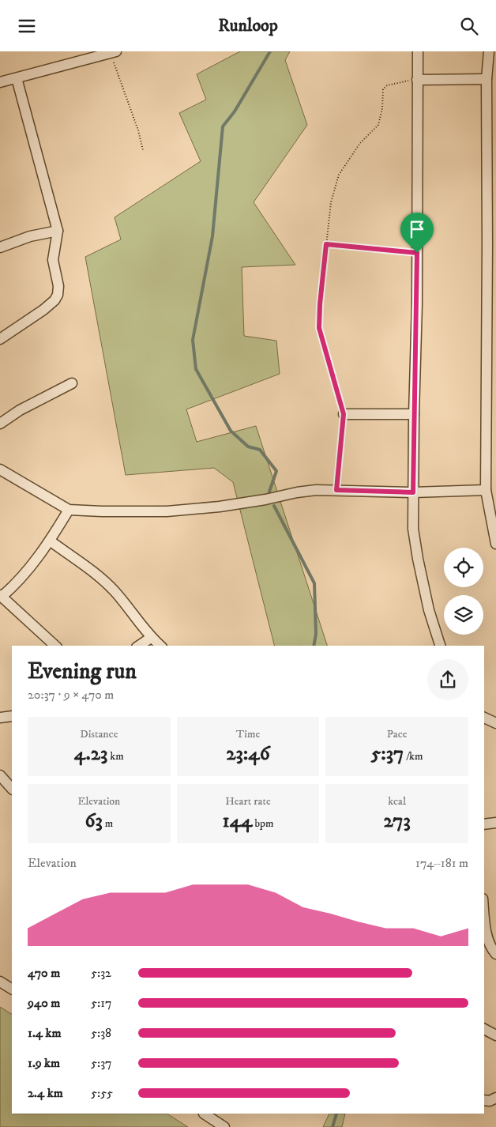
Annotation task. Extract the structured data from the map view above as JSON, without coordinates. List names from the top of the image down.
{
  "page": {
    "header": "Runloop",
    "heading": ["Evening run", "20:37 · 9 × 470 m"],
    "stats": [
      ["Distance", "4.23 km"],
      ["Time", "23:46"],
      ["Pace", "5:37 /km"],
      ["Elevation", "63 m"],
      ["Heart rate", "144 bpm"],
      ["kcal", "273"]
    ],
    "chart": ["Elevation", "174–181 m"],
    "list": [
      {
        "name": "470 m",
        "note": "5:32"
      },
      {
        "name": "940 m",
        "note": "5:17"
      },
      {
        "name": "1.4 km",
        "note": "5:38"
      },
      {
        "name": "1.9 km",
        "note": "5:37"
      },
      {
        "name": "2.4 km",
        "note": "5:55"
      }
    ]
  }
}
